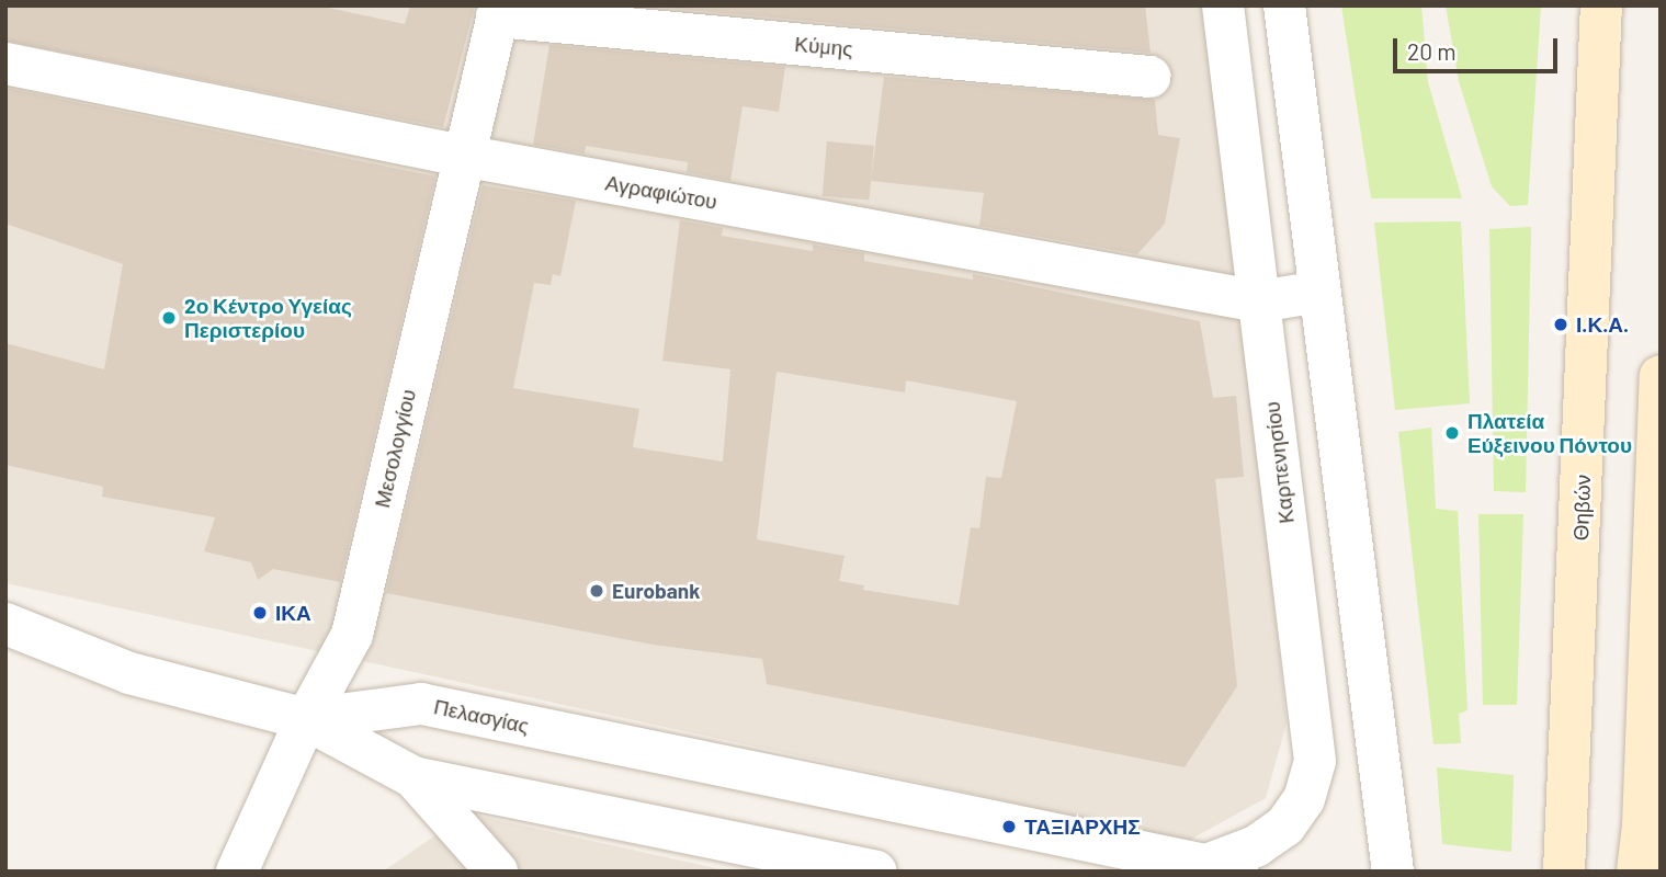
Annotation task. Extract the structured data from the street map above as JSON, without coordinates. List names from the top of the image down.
{
  "streets": {
    "main road": ["Θηβών"],
    "street": [
      "Κύμης",
      "Αγραφιώτου",
      "Μεσολογγίου",
      "Καρπενησίου",
      "Πελασγίας"
    ]
  },
  "crossings": [
    ["Κύμης", "Μεσολογγίου"],
    ["Αγραφιώτου", "Μεσολογγίου"],
    ["Αγραφιώτου", "Καρπενησίου"],
    ["Μεσολογγίου", "Πελασγίας"],
    ["Καρπενησίου", "Πελασγίας"]
  ],
  "places": [
    "2ο Κέντρο Υγείας Περιστερίου",
    "Ι.Κ.Α.",
    "Πλατεία Εύξεινου Πόντου",
    "Eurobank",
    "ΙΚΑ",
    "ΤΑΞΙΑΡΧΗΣ"
  ],
  "scale_bar": "20 m"
}
